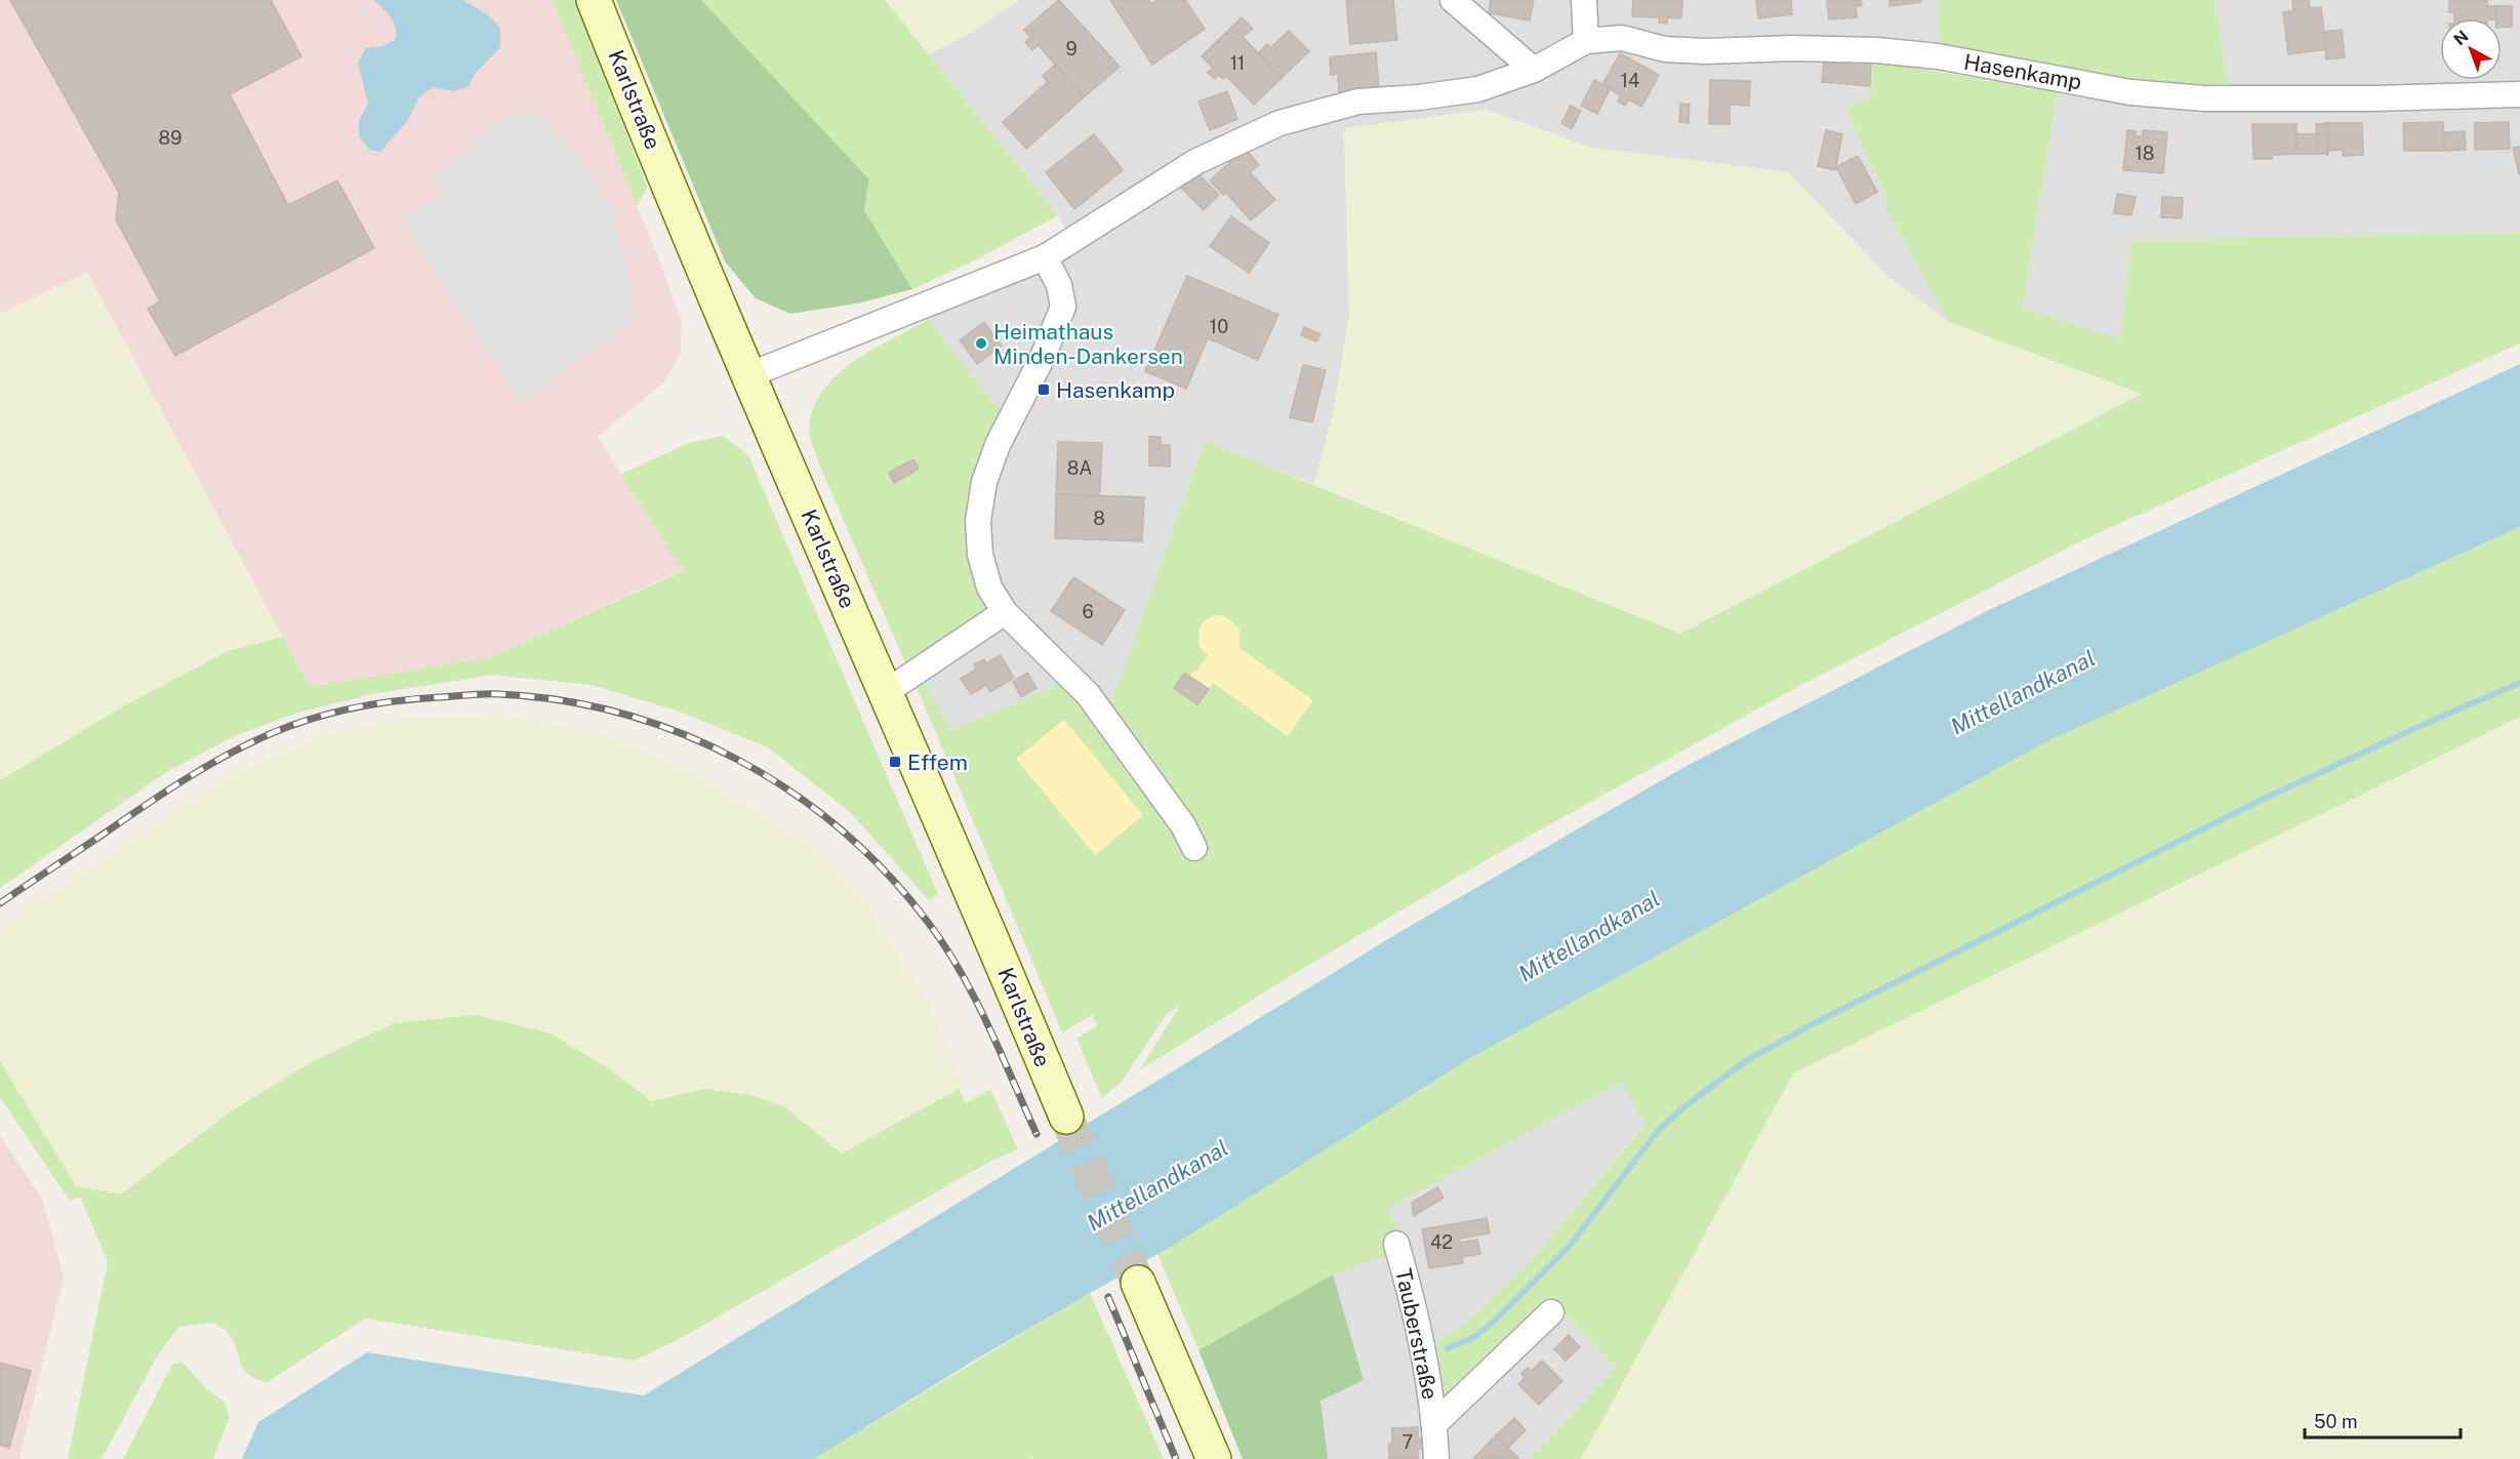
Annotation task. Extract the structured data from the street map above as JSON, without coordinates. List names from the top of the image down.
{
  "streets": {
    "street": ["Hasenkamp", "Karlstraße", "Tauberstraße"]
  },
  "crossings": [
    ["Hasenkamp", "Karlstraße"]
  ],
  "water": ["Mittellandkanal"],
  "places": {
    "other": ["Heimathaus Minden-Dankersen"],
    "transit": ["Hasenkamp", "Effem"]
  },
  "house_numbers": [
    "9",
    "11",
    "14",
    "89",
    "18",
    "10",
    "8A",
    "8",
    "6",
    "42",
    "7"
  ],
  "scale_bar": "50 m",
  "north": "top left"
}
